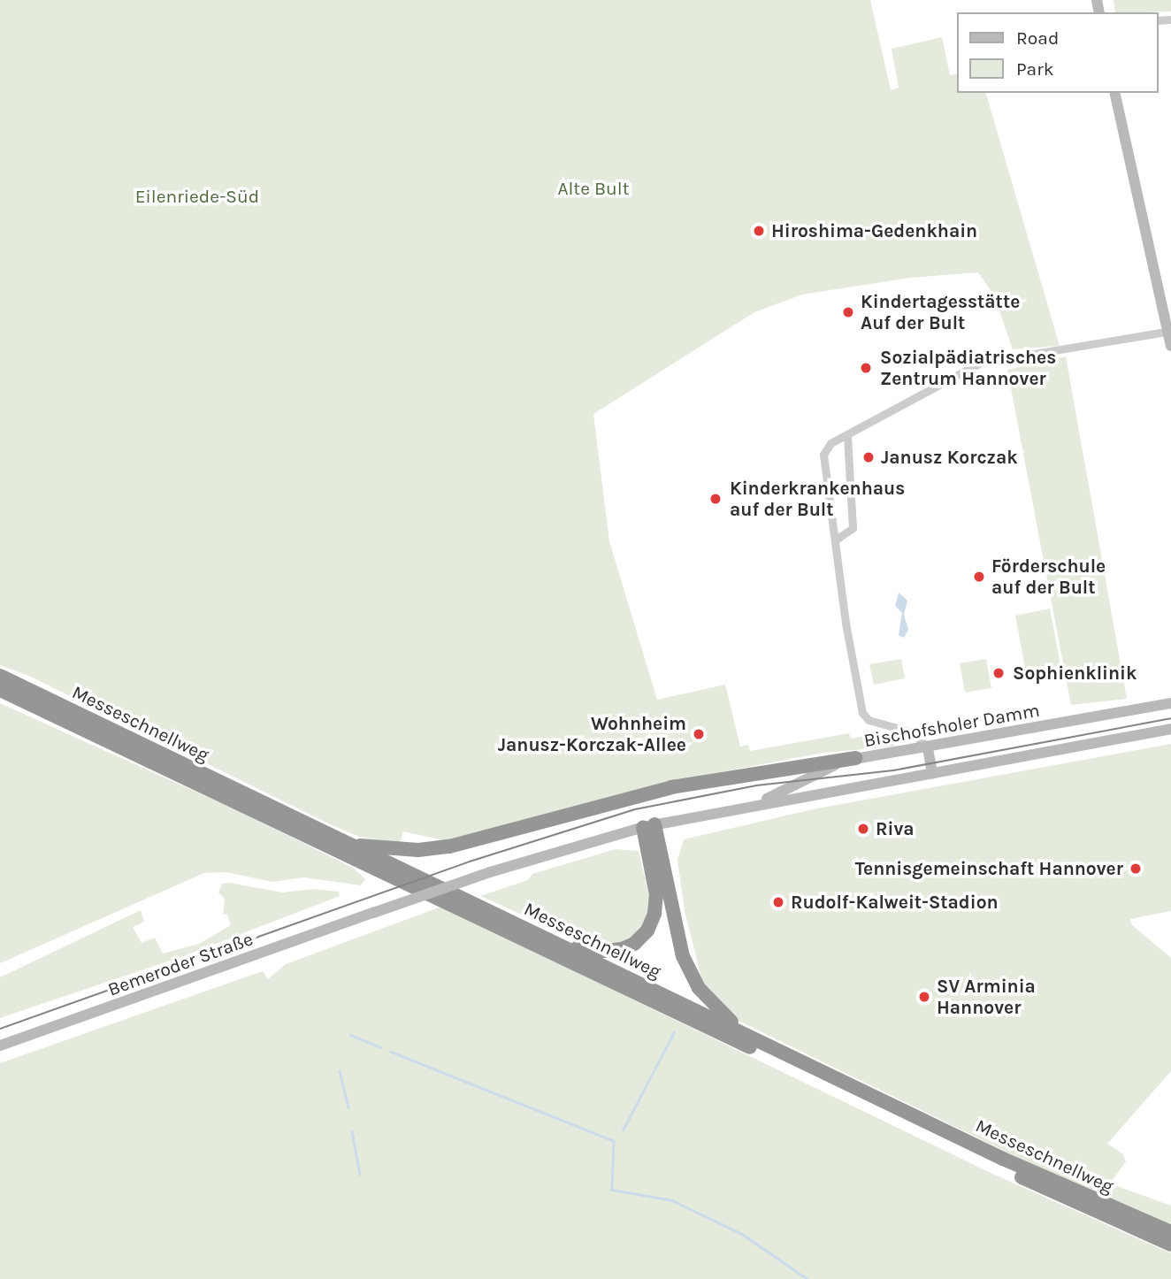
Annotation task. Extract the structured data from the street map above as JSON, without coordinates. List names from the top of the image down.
{
  "streets": {
    "highway": ["Messeschnellweg"],
    "main road": ["Bischofsholer Damm", "Bemeroder Straße"]
  },
  "crossings": [
    ["Bischofsholer Damm", "Bemeroder Straße"]
  ],
  "parks": ["Alte Bult", "Eilenriede-Süd"],
  "places": [
    "Hiroshima-Gedenkhain",
    "Kindertagesstätte Auf der Bult",
    "Sozialpädiatrisches Zentrum Hannover",
    "Janusz Korczak",
    "Kinderkrankenhaus auf der Bult",
    "Förderschule auf der Bult",
    "Sophienklinik",
    "Wohnheim Janusz-Korczak-Allee",
    "Riva",
    "Tennisgemeinschaft Hannover",
    "Rudolf-Kalweit-Stadion",
    "SV Arminia Hannover"
  ],
  "legend": ["Road", "Park"]
}
